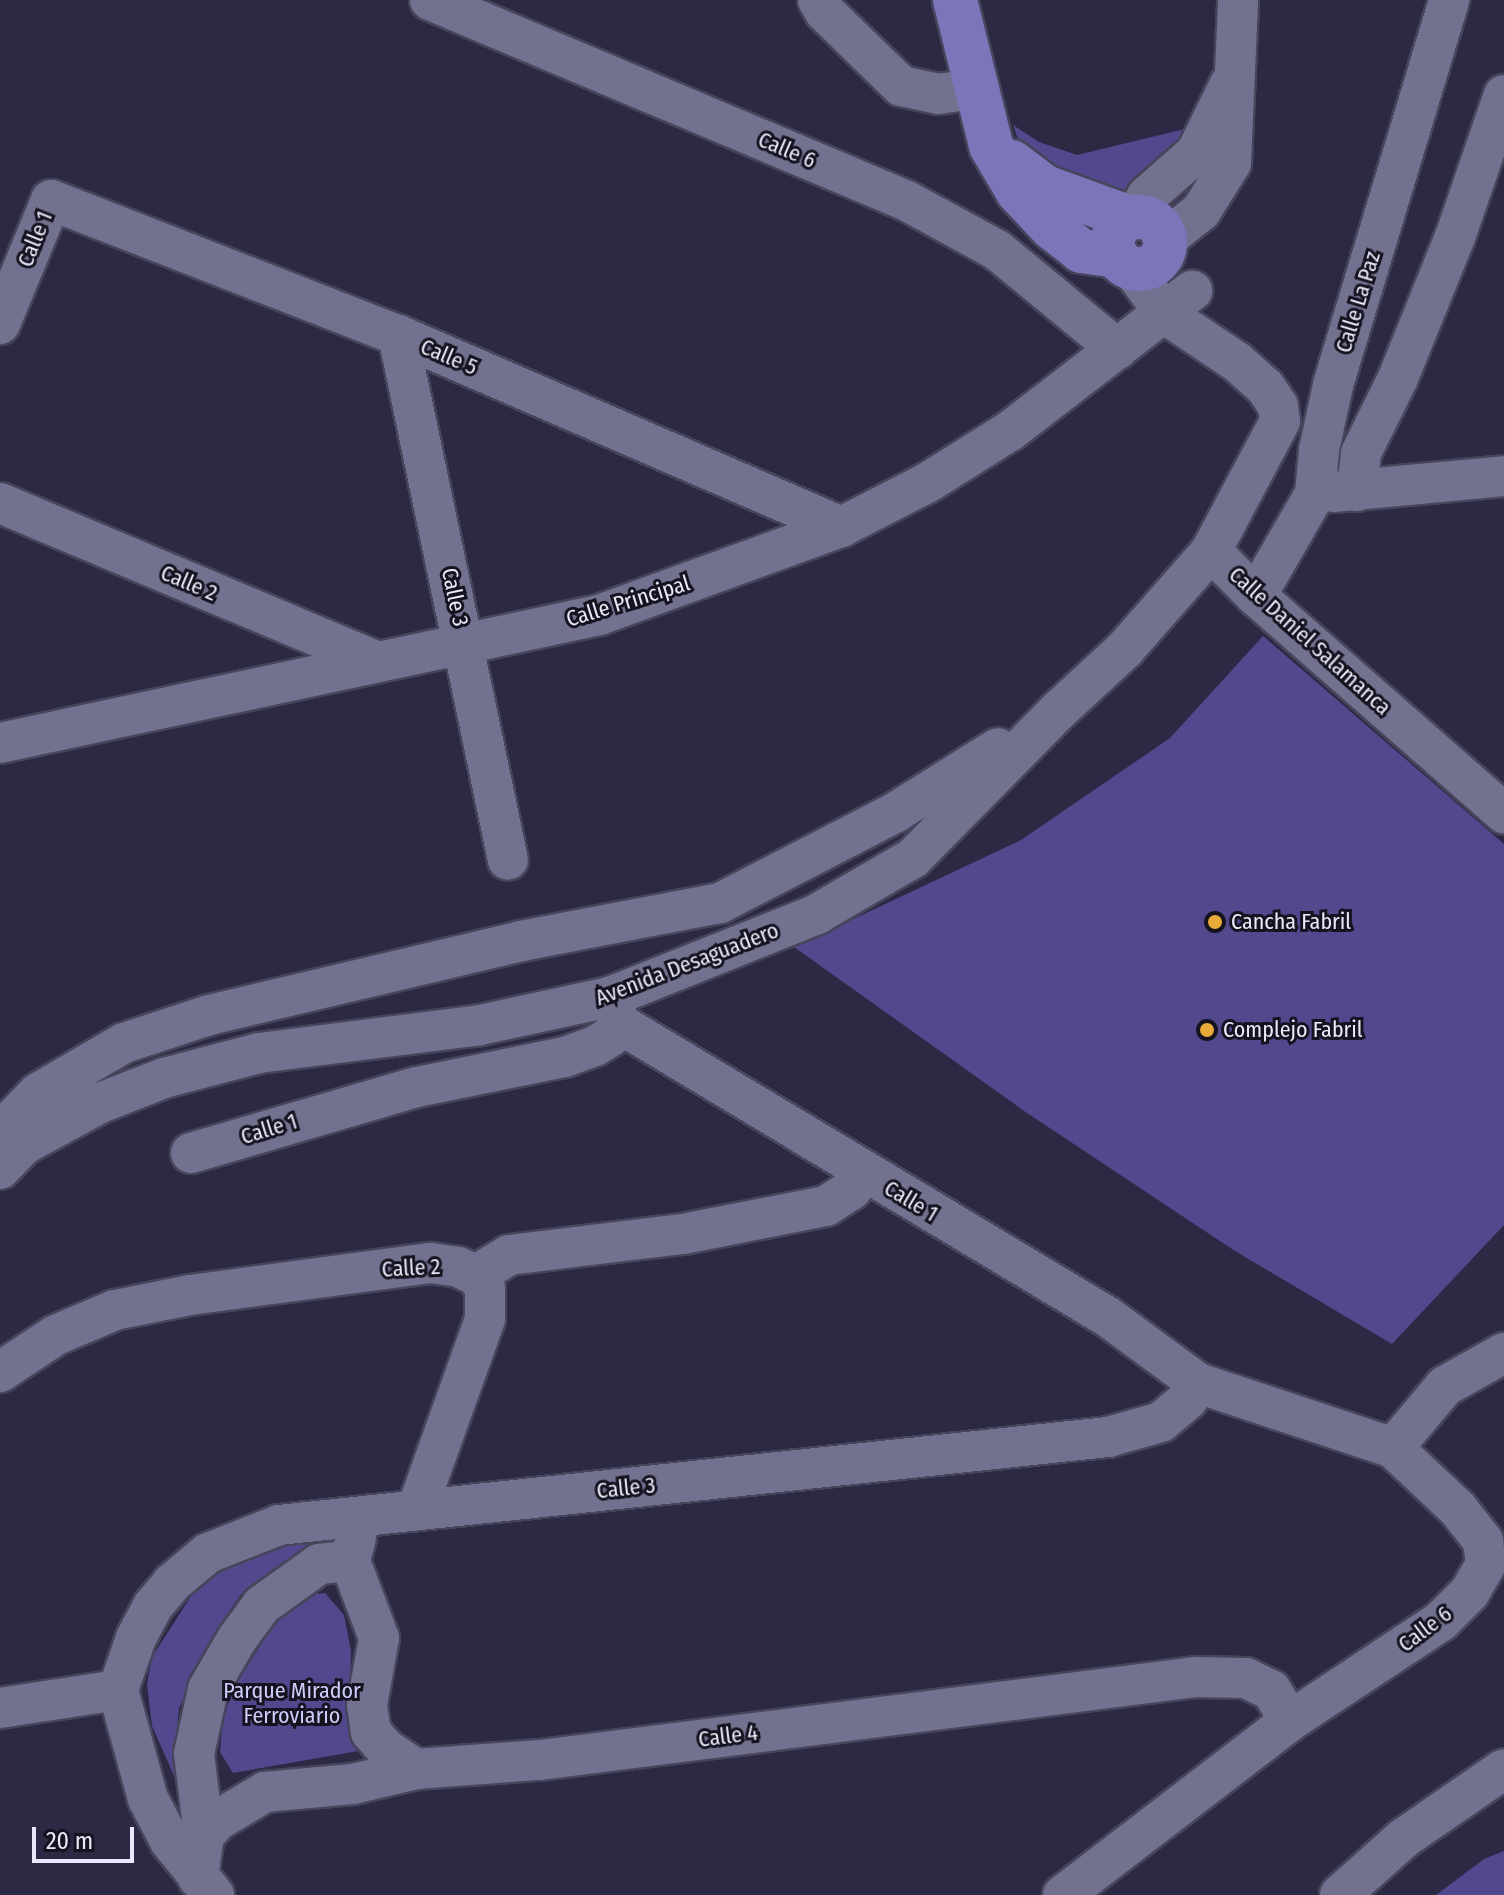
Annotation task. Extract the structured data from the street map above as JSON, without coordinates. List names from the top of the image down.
{
  "streets": {
    "street": [
      "Calle 6",
      "Calle 1",
      "Calle La Paz",
      "Calle 5",
      "Calle 2",
      "Calle 3",
      "Calle Principal",
      "Calle Daniel Salamanca",
      "Avenida Desaguadero",
      "Calle 4"
    ]
  },
  "crossings": [
    ["Calle 6", "Calle 1"],
    ["Calle 6", "Calle 3"],
    ["Calle 6", "Calle Principal"],
    ["Calle 6", "Calle 4"],
    ["Calle 1", "Calle 5"],
    ["Calle 1", "Calle 3"],
    ["Calle 1", "Avenida Desaguadero"],
    ["Calle La Paz", "Calle Daniel Salamanca"],
    ["Calle 5", "Calle 3"],
    ["Calle 5", "Calle Principal"],
    ["Calle 2", "Calle Principal"],
    ["Calle 3", "Calle Principal"],
    ["Calle Principal", "Calle Daniel Salamanca"],
    ["Calle Daniel Salamanca", "Avenida Desaguadero"]
  ],
  "parks": ["Parque Mirador Ferroviario"],
  "places": ["Cancha Fabril", "Complejo Fabril"],
  "scale_bar": "20 m"
}
